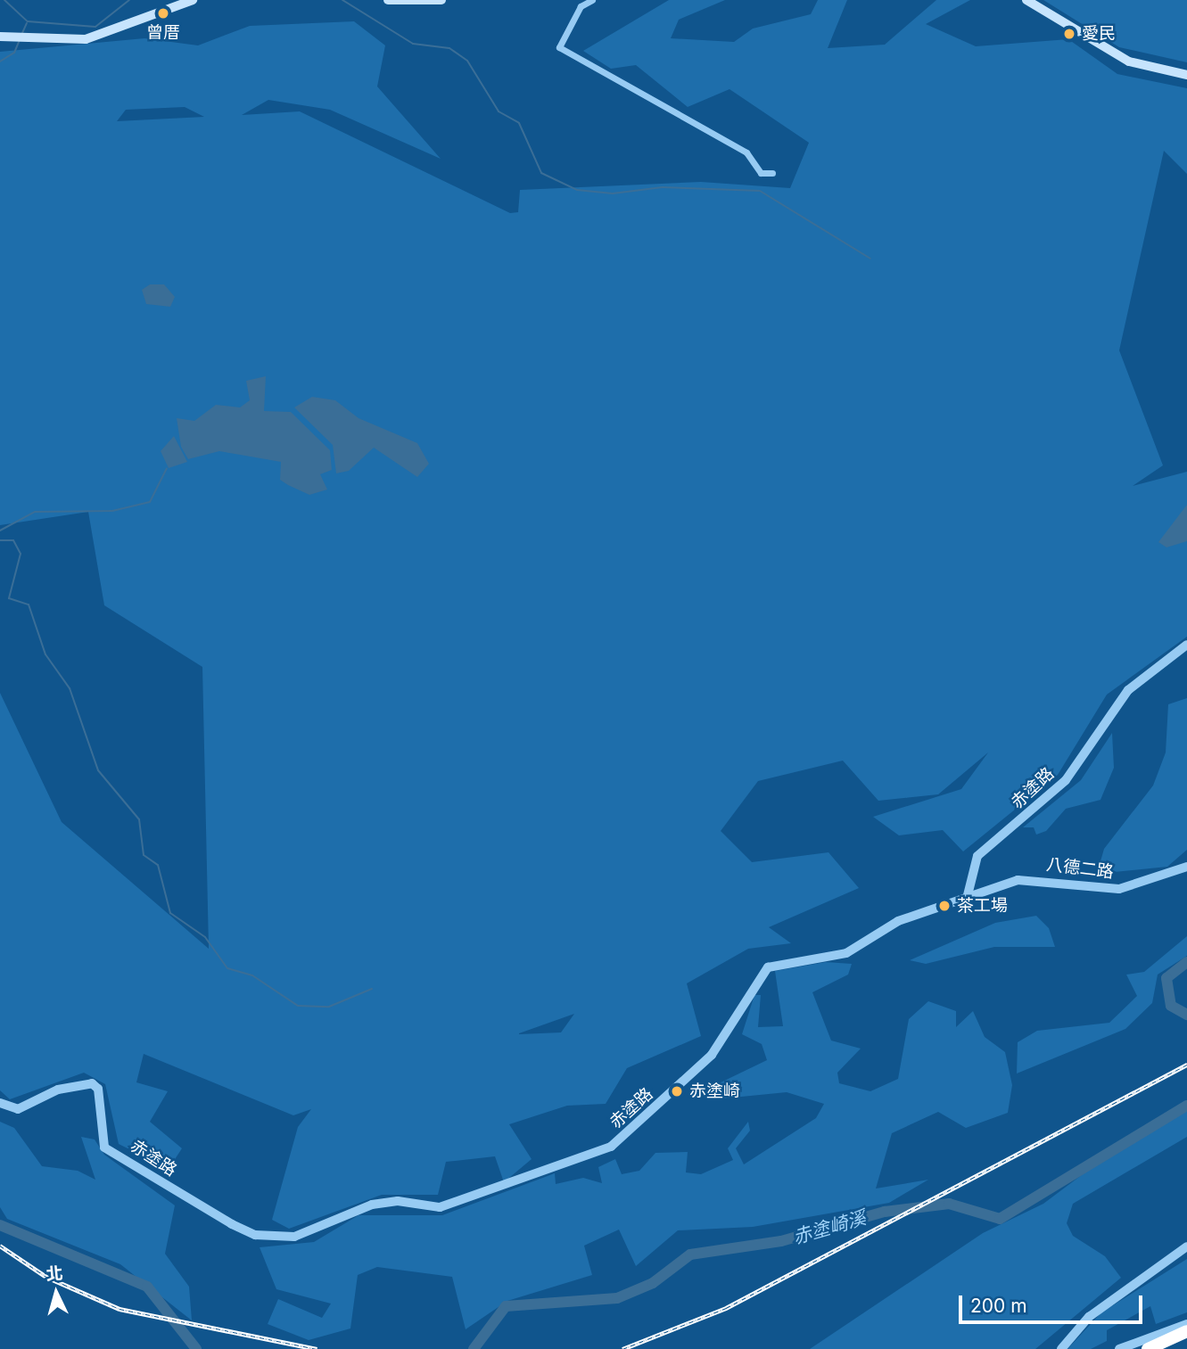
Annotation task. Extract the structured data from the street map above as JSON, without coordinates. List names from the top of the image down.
{
  "streets": {
    "street": ["赤塗路", "八德二路"]
  },
  "crossings": [
    ["赤塗路", "八德二路"]
  ],
  "water": ["赤塗崎溪"],
  "places": [
    "曾厝",
    "愛民",
    "茶工場",
    "赤塗崎"
  ],
  "scale_bar": "200 m",
  "north": "top"
}
